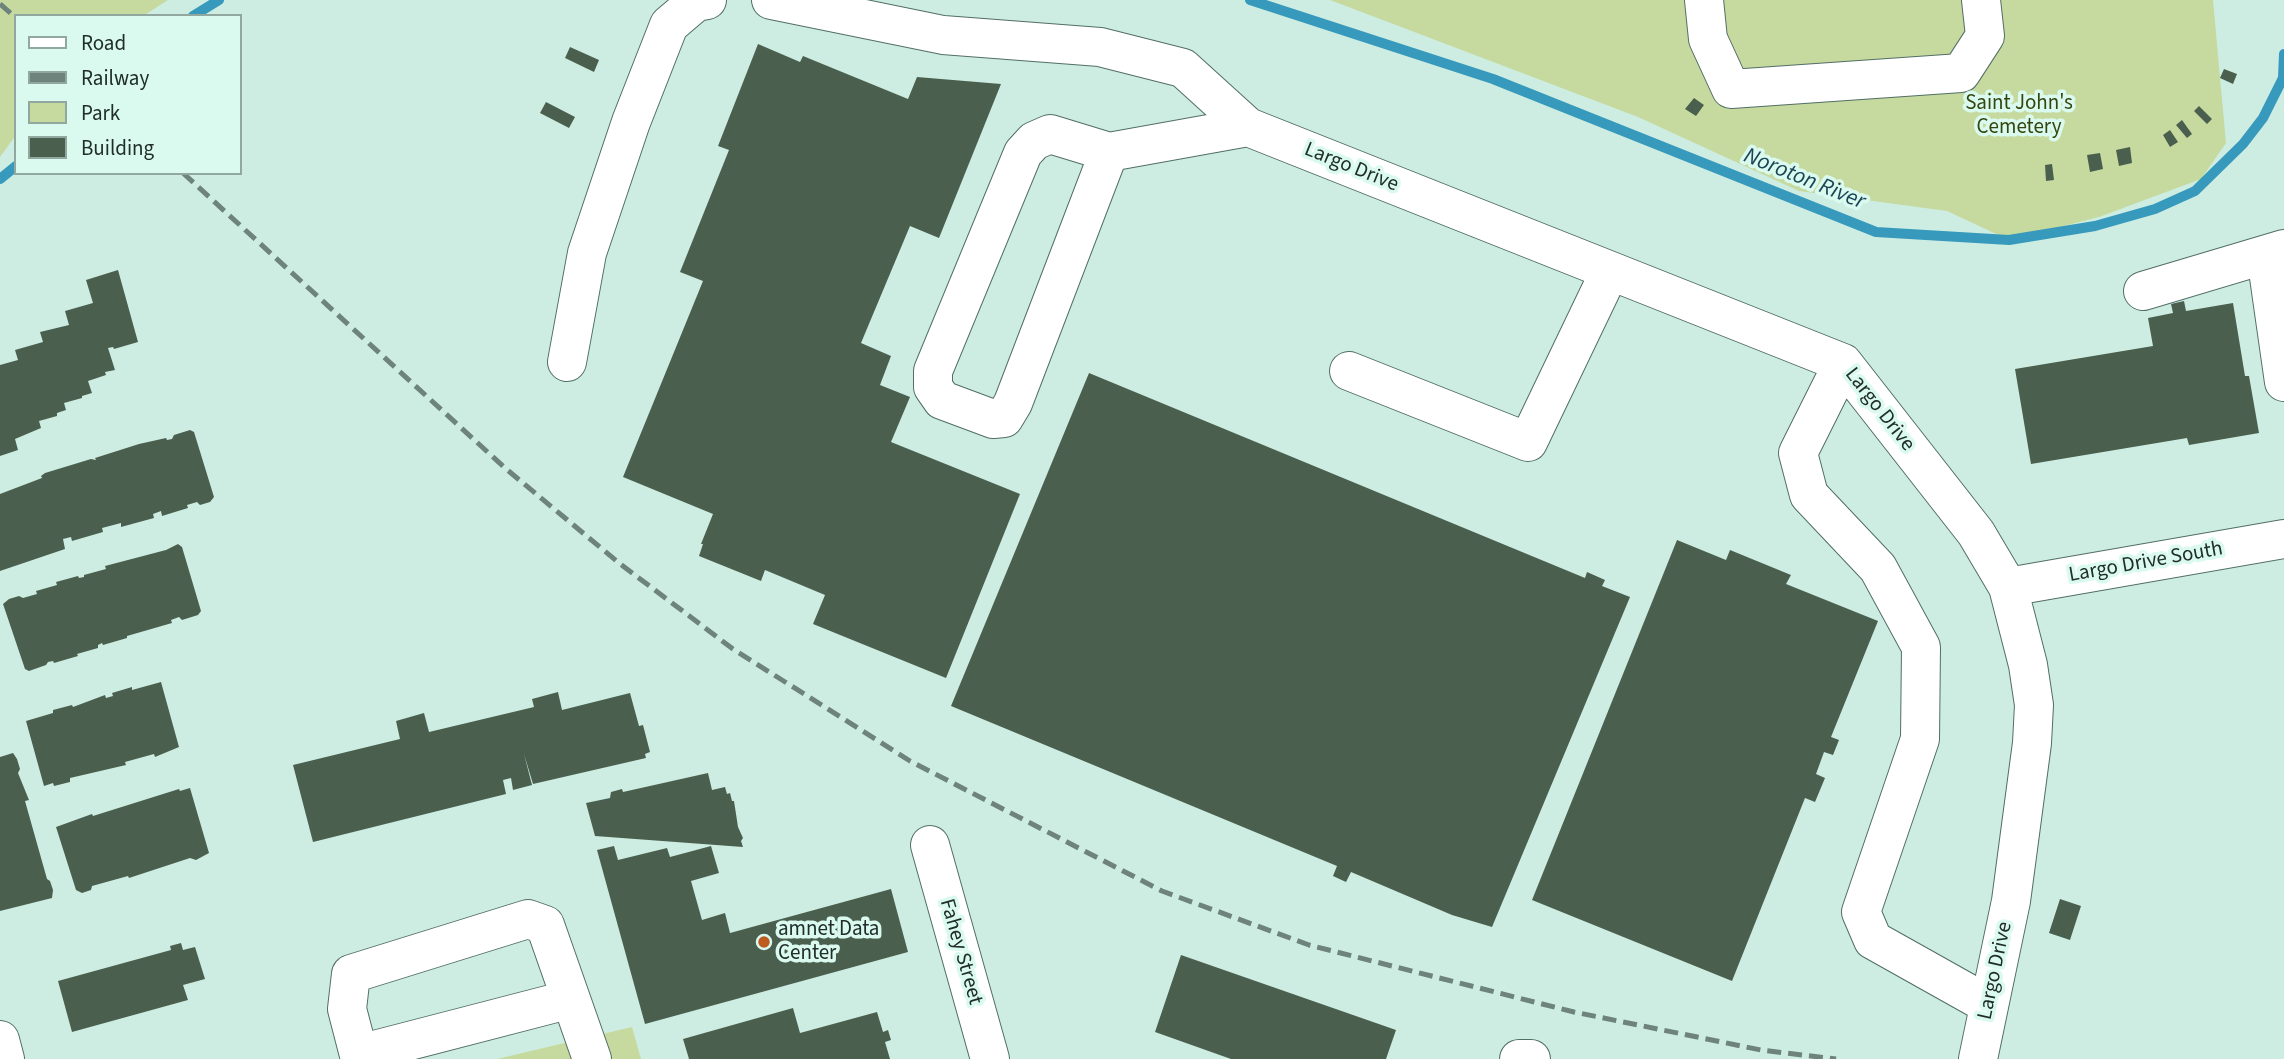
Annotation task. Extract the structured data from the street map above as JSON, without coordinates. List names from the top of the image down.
{
  "streets": {
    "street": ["Largo Drive", "Largo Drive South", "Fahey Street"]
  },
  "crossings": [
    ["Largo Drive", "Largo Drive South"]
  ],
  "water": ["Noroton River"],
  "parks": ["Saint John's Cemetery"],
  "places": ["amnet Data Center"],
  "legend": [
    "Road",
    "Railway",
    "Park",
    "Building"
  ]
}
